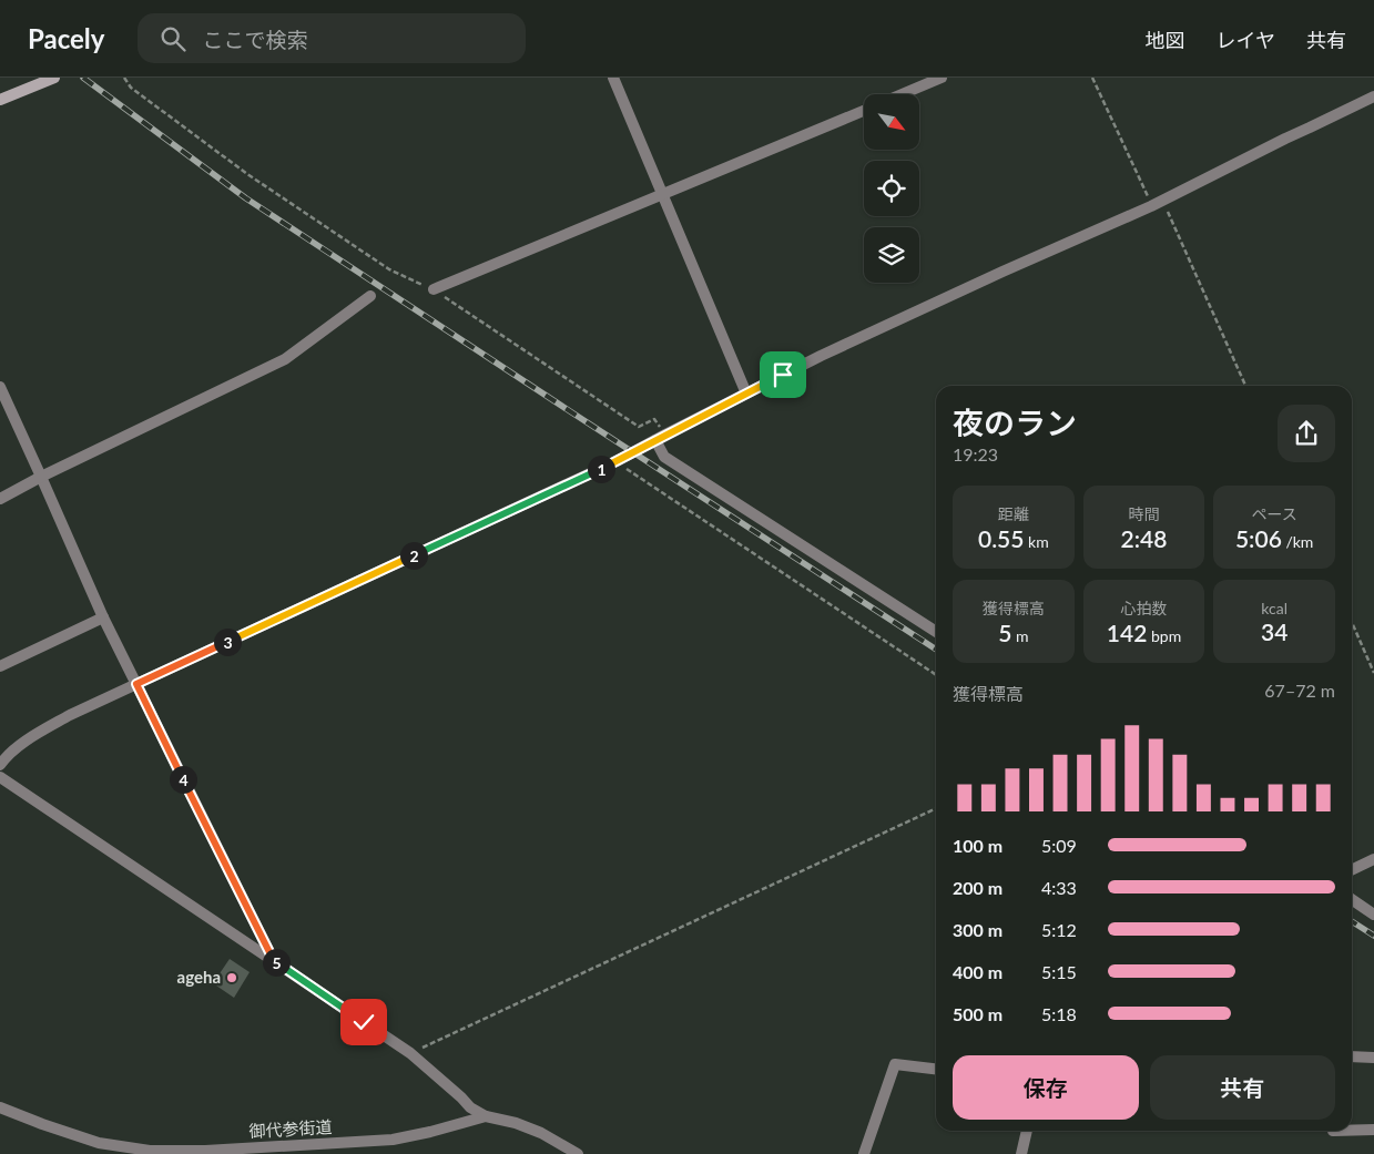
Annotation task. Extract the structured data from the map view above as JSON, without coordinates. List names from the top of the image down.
{
  "streets": {
    "street": ["御代参街道"]
  },
  "places": ["ageha"],
  "north": "bottom right",
  "page": {
    "header": "Pacely",
    "search": "ここで検索",
    "nav": ["地図", "レイヤ", "共有"],
    "heading": ["夜のラン", "19:23"],
    "pins": [
      "1",
      "2",
      "3",
      "4",
      "5"
    ],
    "stats": [
      ["距離", "0.55 km"],
      ["時間", "2:48"],
      ["ペース", "5:06 /km"],
      ["獲得標高", "5 m"],
      ["心拍数", "142 bpm"],
      ["kcal", "34"]
    ],
    "chart": ["獲得標高", "67–72 m"],
    "list": [
      {
        "name": "100 m",
        "note": "5:09"
      },
      {
        "name": "200 m",
        "note": "4:33"
      },
      {
        "name": "300 m",
        "note": "5:12"
      },
      {
        "name": "400 m",
        "note": "5:15"
      },
      {
        "name": "500 m",
        "note": "5:18"
      }
    ],
    "buttons": ["保存", "共有"]
  }
}
